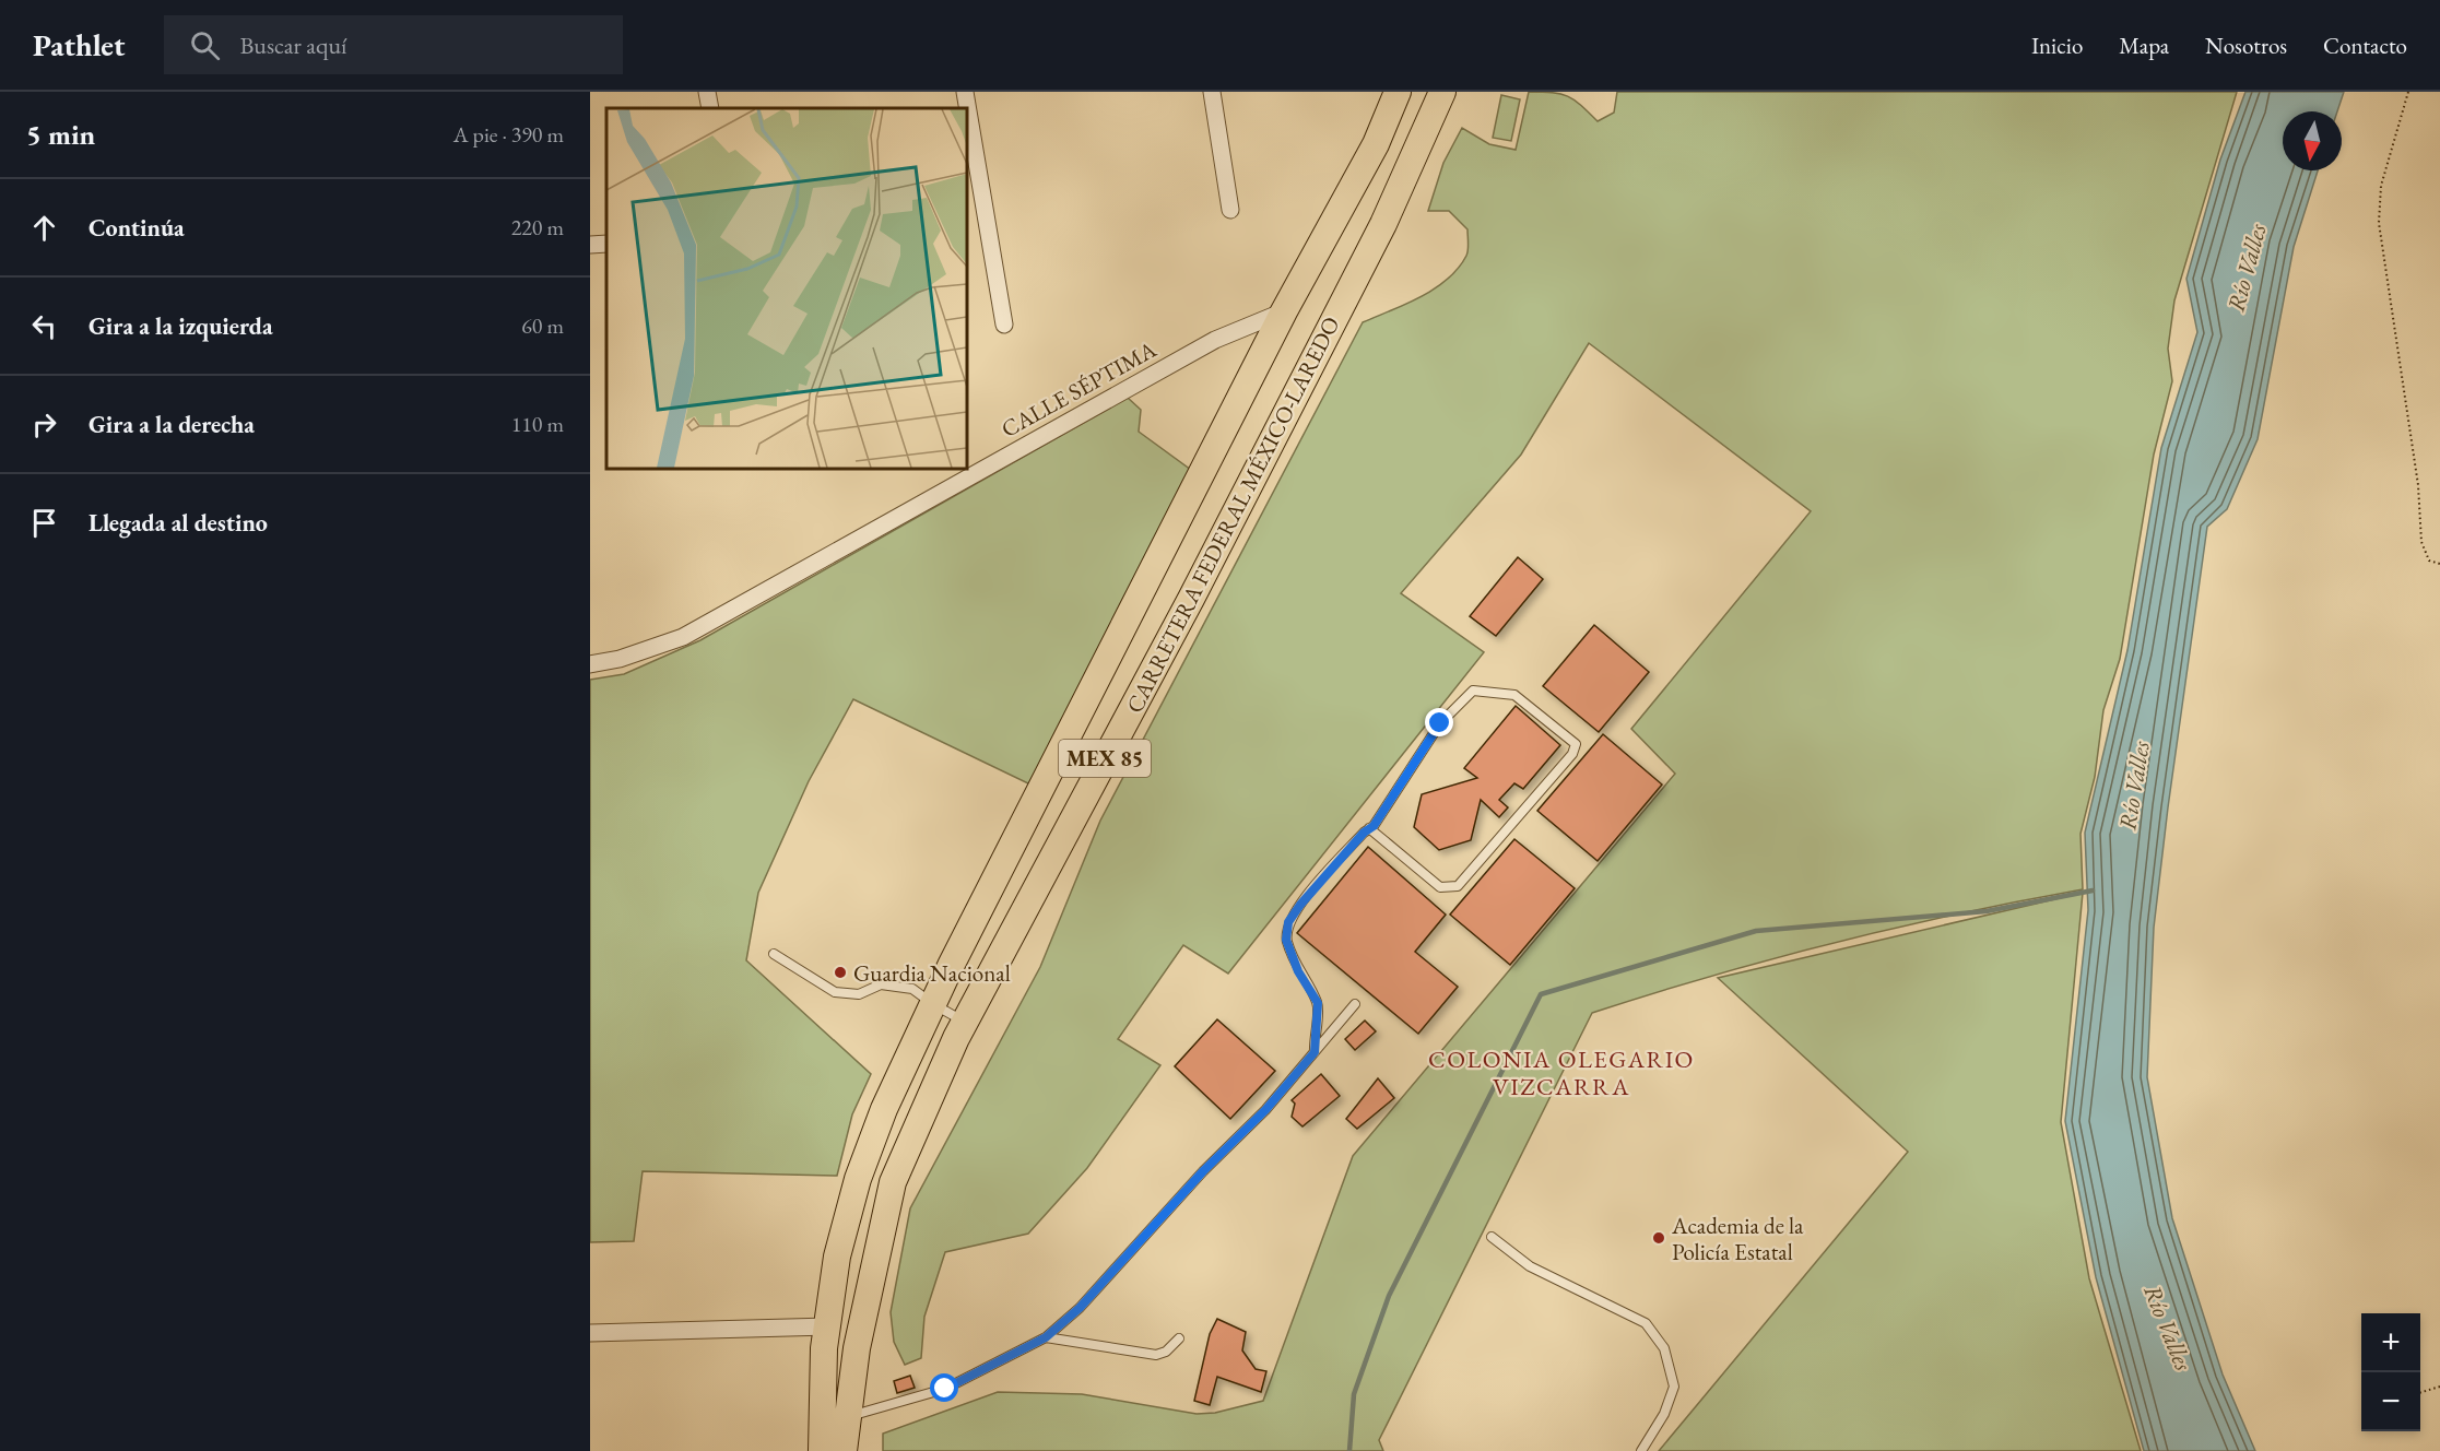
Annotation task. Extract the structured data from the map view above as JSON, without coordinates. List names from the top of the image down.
{
  "streets": {
    "main road": ["CARRETERA FEDERAL MÉXICO-LAREDO", "MEX 85"],
    "street": ["CALLE SÉPTIMA"]
  },
  "crossings": [
    ["CALLE SÉPTIMA", "CARRETERA FEDERAL MÉXICO-LAREDO"]
  ],
  "districts": ["COLONIA OLEGARIO VIZCARRA"],
  "water": ["Río Valles"],
  "places": ["Guardia Nacional", "Academia de la Policía Estatal"],
  "north": "bottom",
  "page": {
    "header": "Pathlet",
    "search": "Buscar aquí",
    "nav": [
      "Inicio",
      "Mapa",
      "Nosotros",
      "Contacto"
    ],
    "heading": ["5 min", "A pie · 390 m"],
    "list": [
      ["Continúa", "220 m"],
      ["Gira a la izquierda", "60 m"],
      ["Gira a la derecha", "110 m"],
      "Llegada al destino"
    ],
    "map_buttons": ["+", "−"]
  }
}
